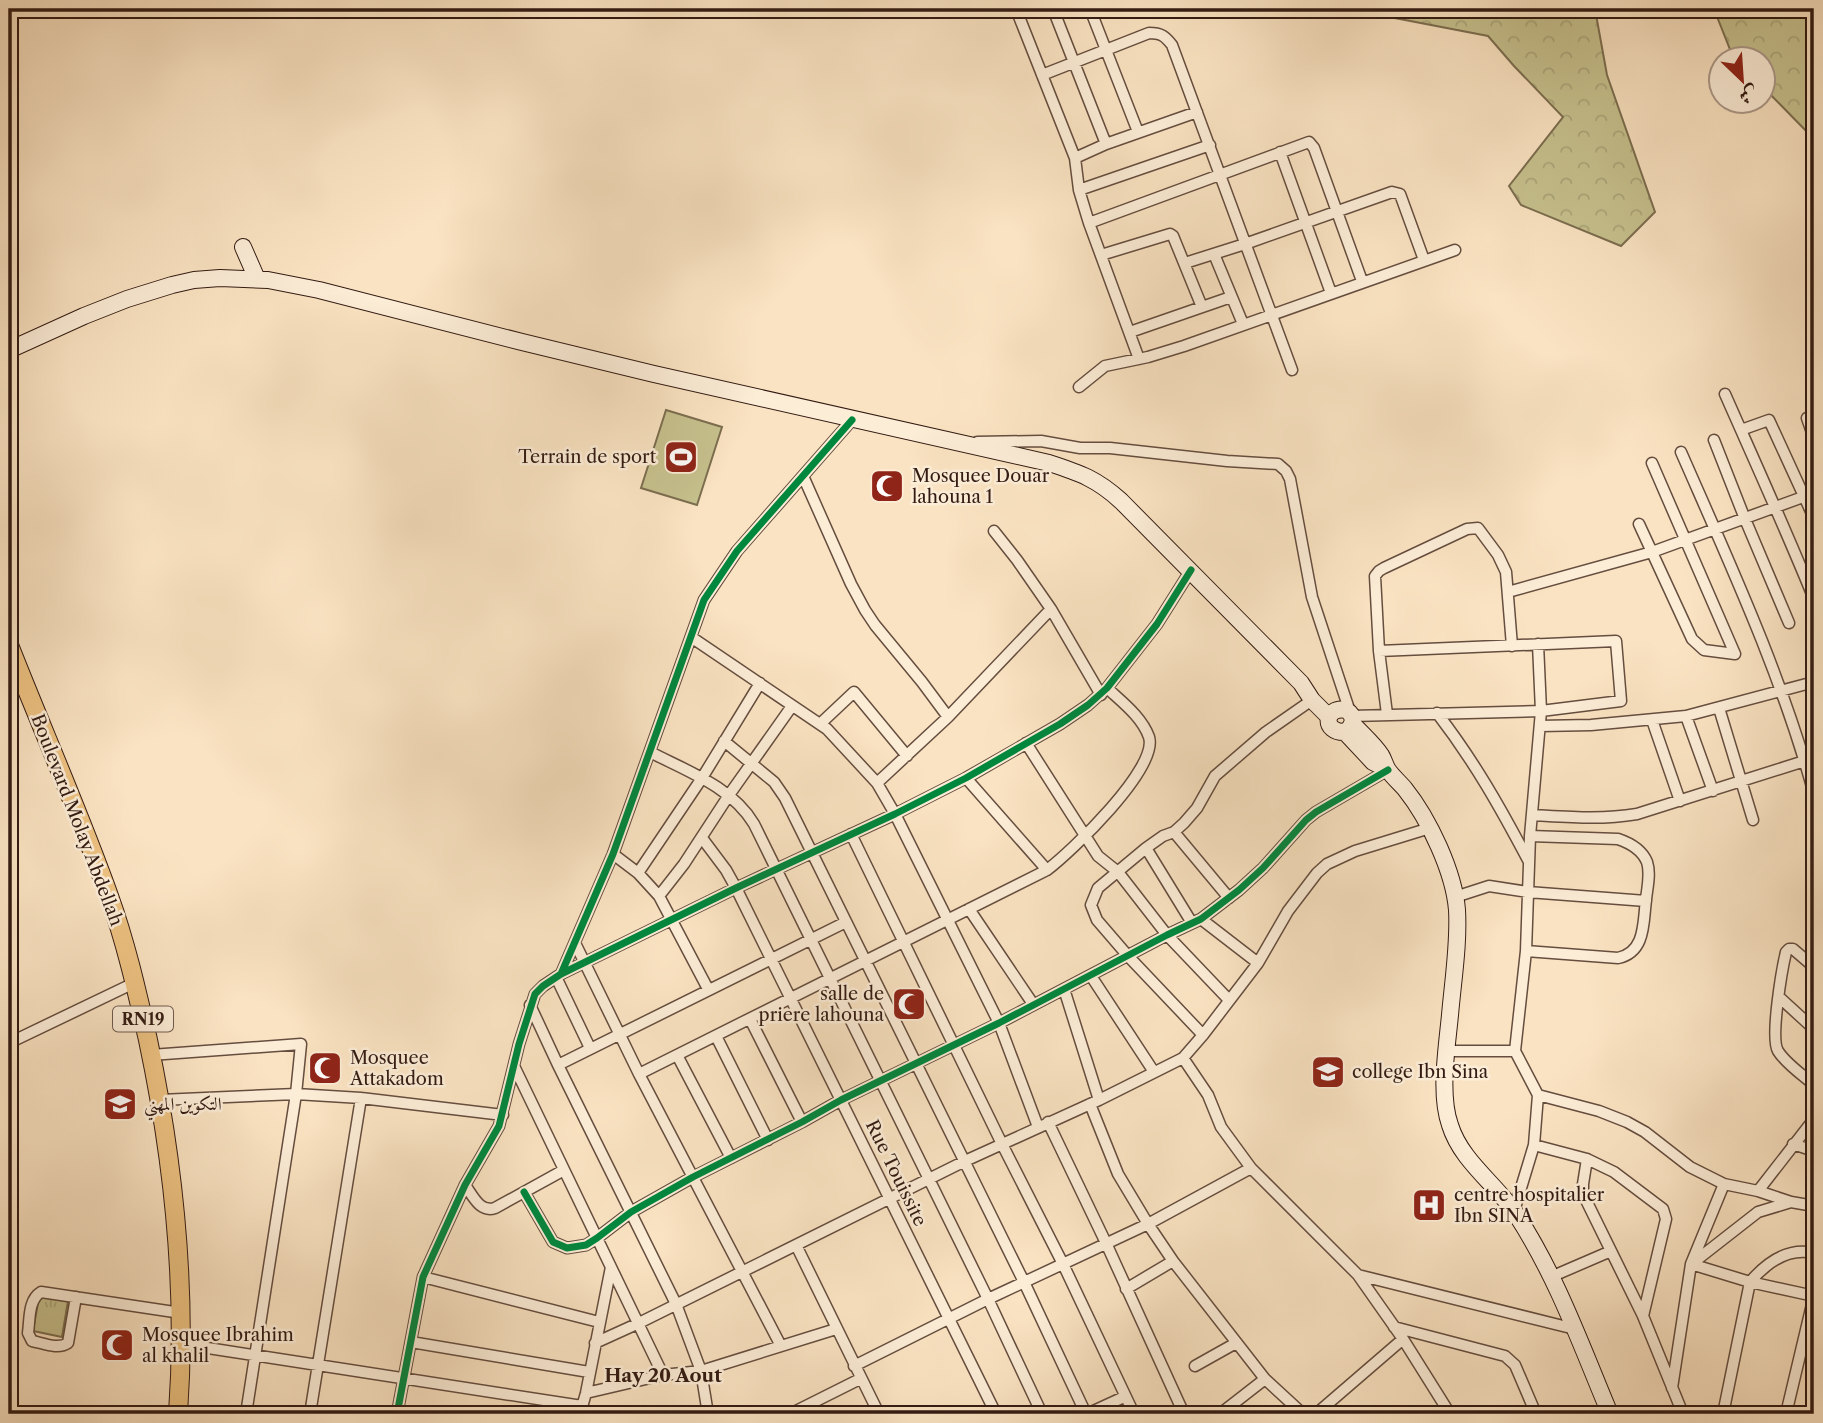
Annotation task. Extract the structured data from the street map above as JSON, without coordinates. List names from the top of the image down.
{
  "streets": {
    "main road": ["Boulevard Molay Abdellah", "RN19"],
    "street": ["Rue Touissite"]
  },
  "districts": ["Hay 20 Aout"],
  "places": {
    "sports": ["Terrain de sport"],
    "mosque": [
      "Mosquee Douar lahouna 1",
      "salle de priere lahouna",
      "Mosquee Attakadom",
      "Mosquee Ibrahim al khalil"
    ],
    "school or university": ["college Ibn Sina", "التكوين المهني"],
    "hospital": ["centre hospitalier Ibn SINA"]
  },
  "north": "bottom right"
}
